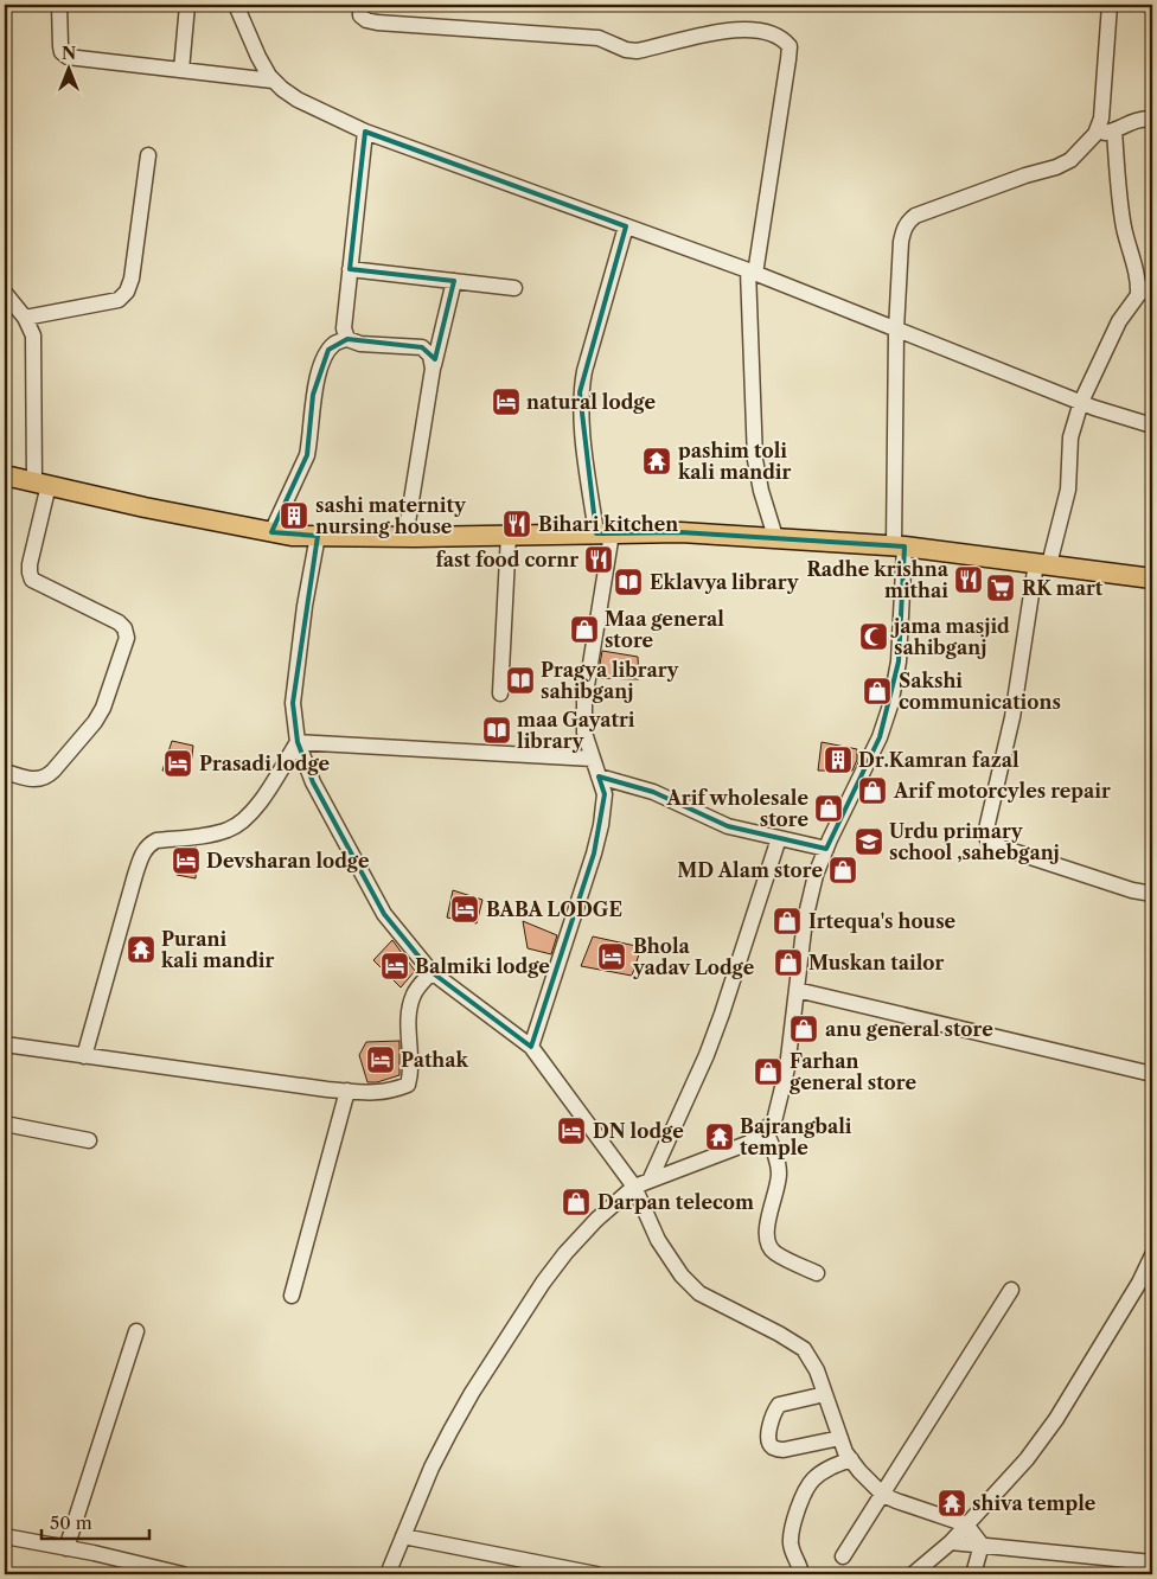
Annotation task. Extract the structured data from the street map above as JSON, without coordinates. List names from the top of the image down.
{
  "places": {
    "hotel": [
      "natural lodge",
      "Prasadi lodge",
      "Devsharan lodge",
      "BABA LODGE",
      "Bhola yadav Lodge",
      "Balmiki lodge",
      "Pathak",
      "DN lodge"
    ],
    "temple": [
      "pashim toli kali mandir",
      "Purani kali mandir",
      "Bajrangbali temple",
      "shiva temple"
    ],
    "building": ["sashi maternity nursing house", "Dr.Kamran fazal"],
    "restaurant": ["Bihari kitchen", "fast food cornr", "Radhe krishna mithai"],
    "library": ["Eklavya library", "Pragya library sahibganj", "maa Gayatri library"],
    "supermarket": ["RK mart"],
    "shop": [
      "Maa general store",
      "Sakshi communications",
      "Arif motorcyles repair",
      "Arif wholesale store",
      "MD Alam store",
      "Irtequa's house",
      "Muskan tailor",
      "anu general store",
      "Farhan general store",
      "Darpan telecom"
    ],
    "mosque": ["jama masjid sahibganj"],
    "school or university": ["Urdu primary school ,sahebganj"]
  },
  "scale_bar": "50 m",
  "north": "top"
}
